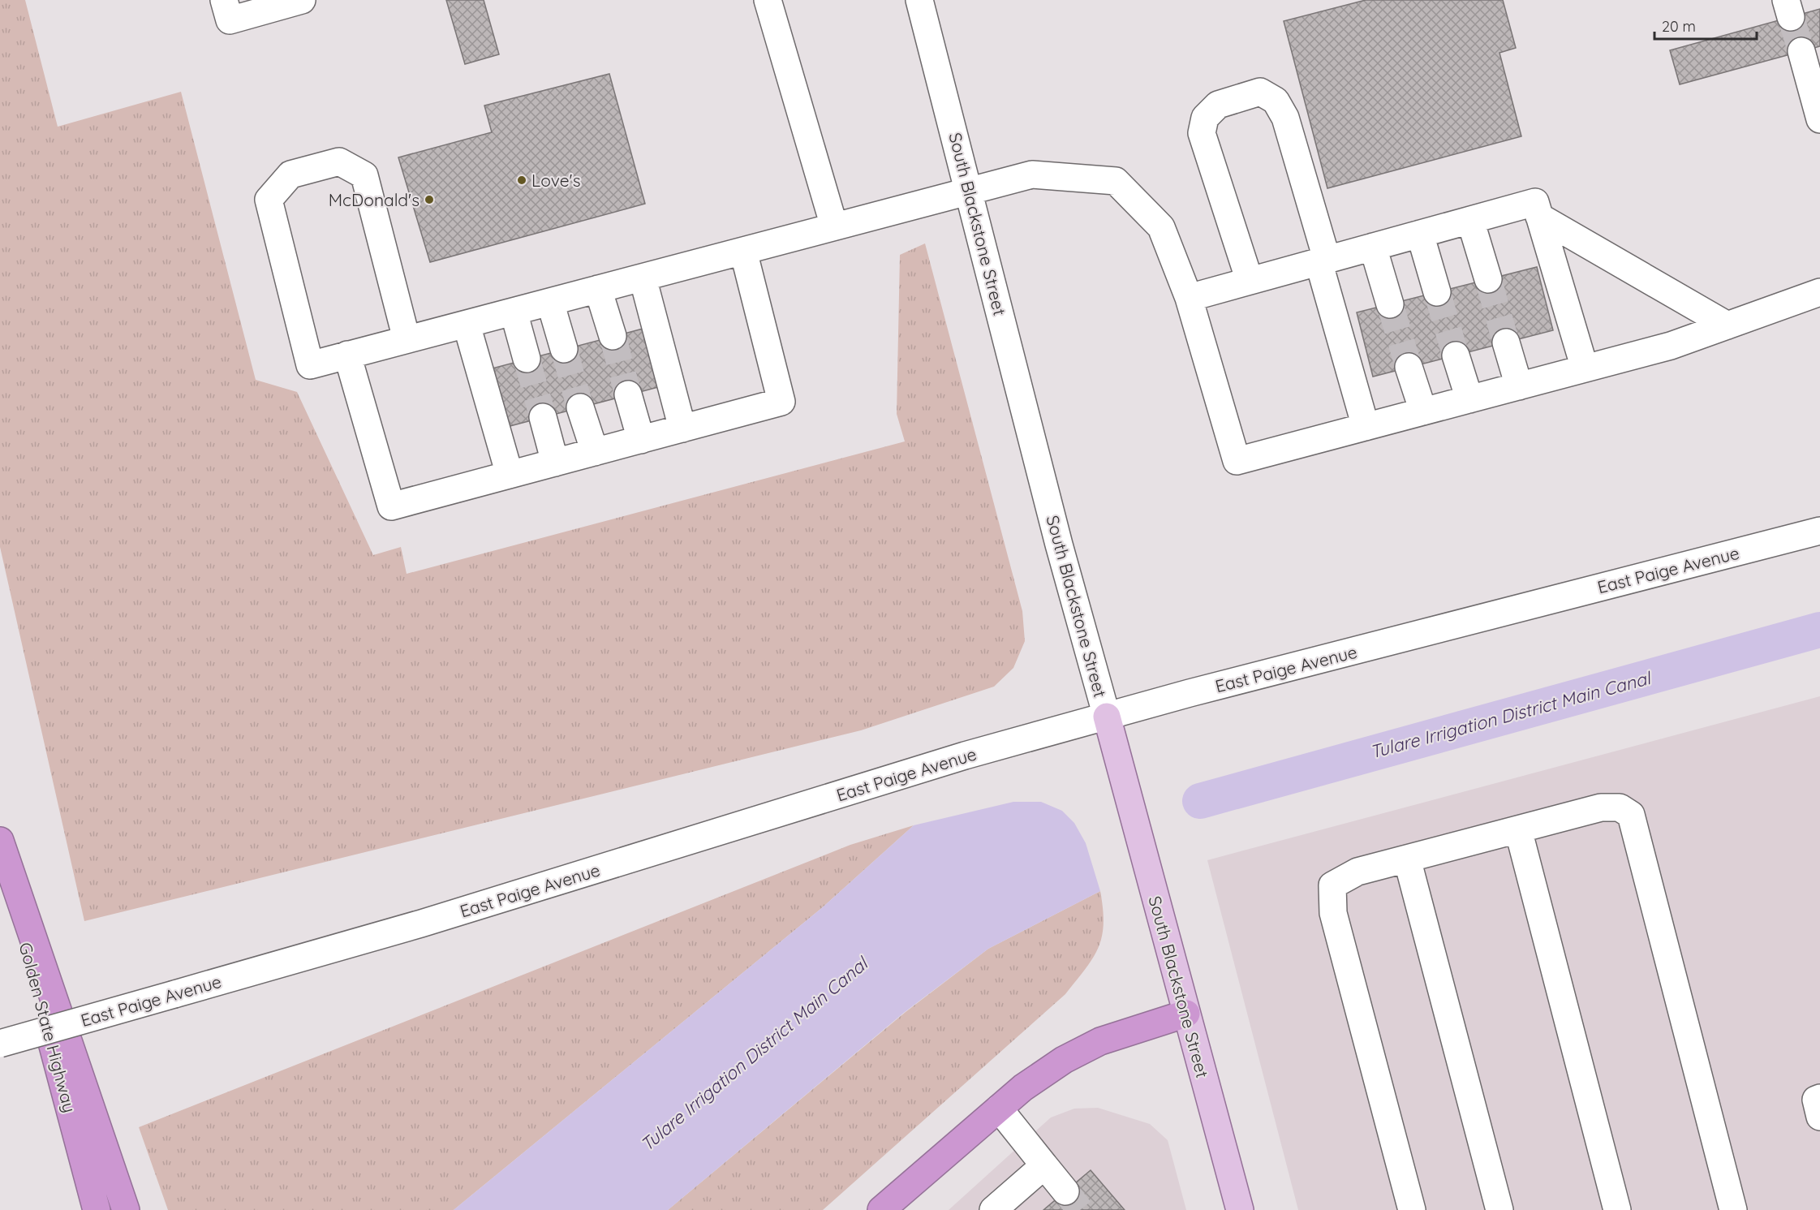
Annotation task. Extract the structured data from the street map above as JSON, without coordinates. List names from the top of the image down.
{
  "streets": {
    "highway": ["Golden State Highway"],
    "main road": ["South Blackstone Street"],
    "street": ["East Paige Avenue"]
  },
  "crossings": [
    ["South Blackstone Street", "East Paige Avenue"]
  ],
  "water": ["Tulare Irrigation District Main Canal"],
  "places": ["Love's", "McDonald's"],
  "scale_bar": "20 m"
}
